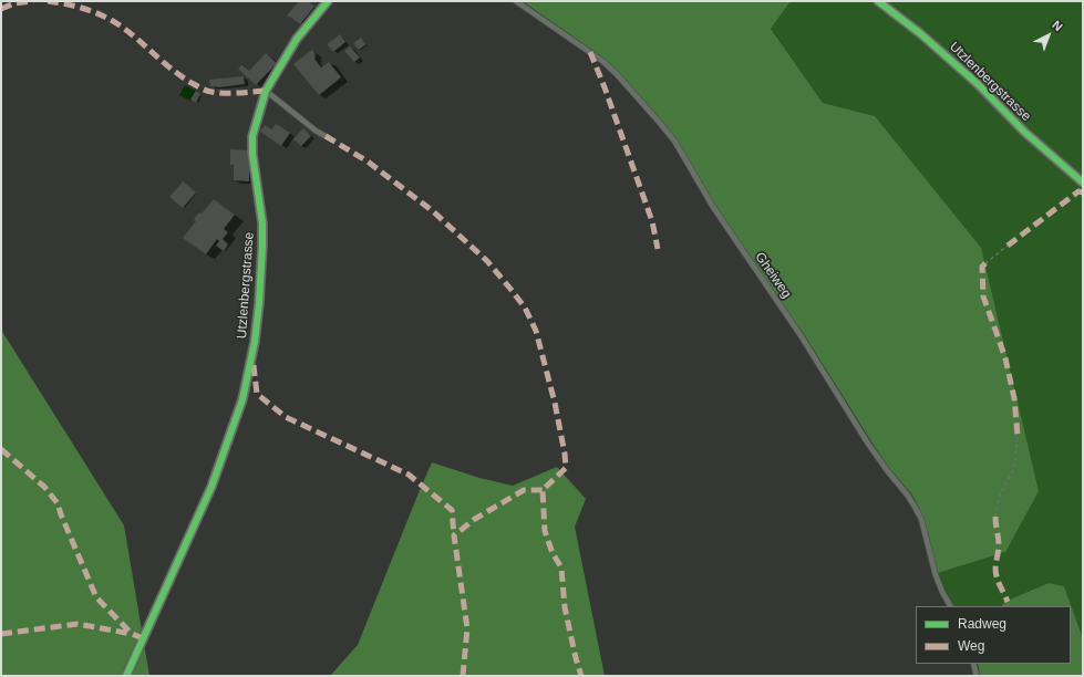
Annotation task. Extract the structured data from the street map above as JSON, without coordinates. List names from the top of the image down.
{
  "streets": {
    "street": ["Utzlenbergstrasse"],
    "lane": ["Gheiweg"]
  },
  "legend": ["Radweg", "Weg"],
  "north": "top right"
}
